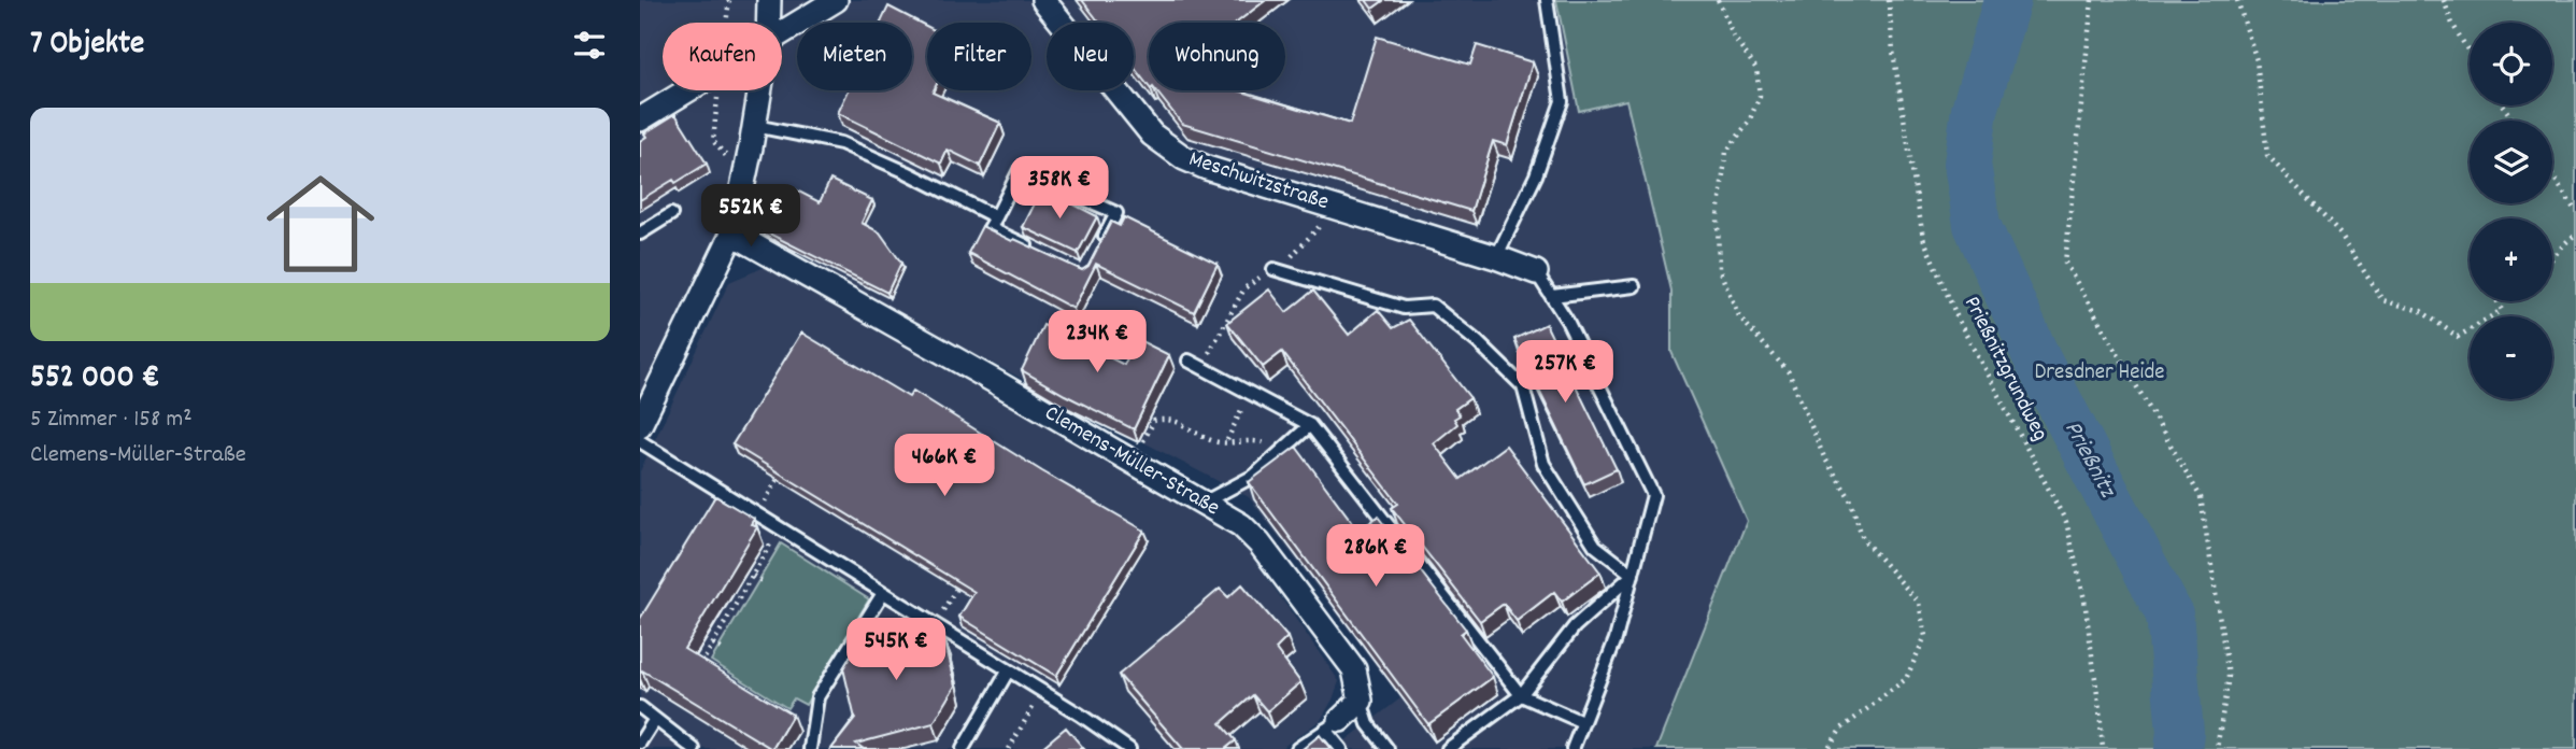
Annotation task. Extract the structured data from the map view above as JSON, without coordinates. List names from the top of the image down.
{
  "streets": {
    "street": ["Meschwitzstraße", "Clemens-Müller-Straße"],
    "path": ["Prießnitzgrundweg"]
  },
  "water": ["Prießnitz"],
  "parks": ["Dresdner Heide"],
  "page": {
    "heading": "7 Objekte",
    "map_buttons": ["+", "−"],
    "chip": [
      "Kaufen",
      "Mieten",
      "Filter",
      "Neu",
      "Wohnung"
    ],
    "list": [
      {
        "name": "552 000 €",
        "note": "5 Zimmer · 158 m² · Clemens-Müller-Straße"
      }
    ],
    "price": [
      "358K €",
      "552K €",
      "234K €",
      "257K €",
      "466K €",
      "286K €",
      "545K €"
    ]
  }
}
